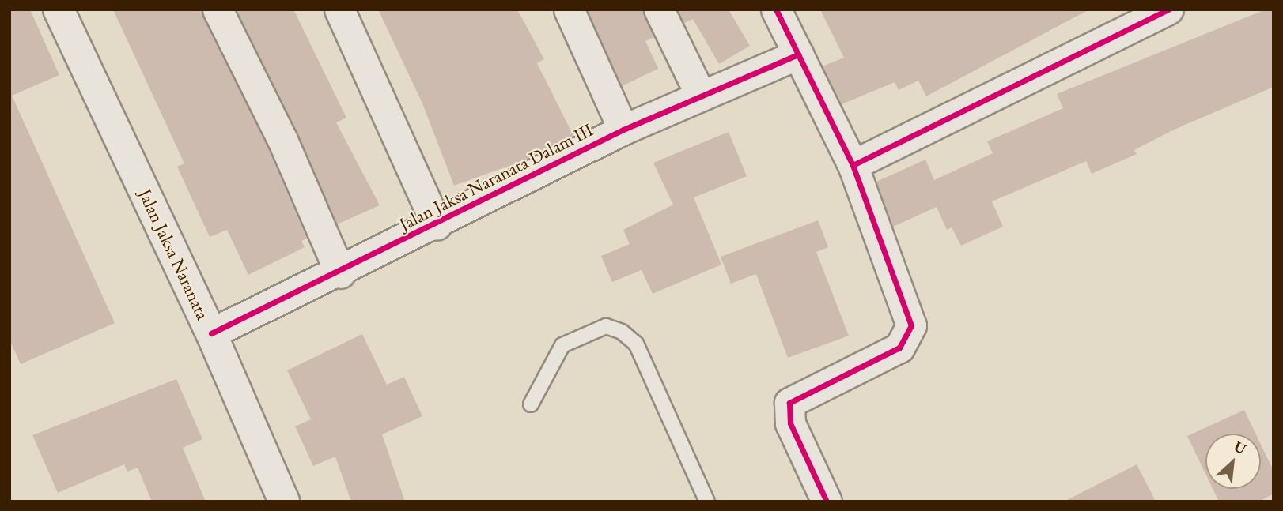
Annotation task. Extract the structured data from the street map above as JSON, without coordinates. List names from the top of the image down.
{
  "streets": {
    "main road": ["Jalan Jaksa Naranata"],
    "street": ["Jalan Jaksa Naranata Dalam III"]
  },
  "crossings": [
    ["Jalan Jaksa Naranata Dalam III", "Jalan Jaksa Naranata"]
  ],
  "north": "top right"
}
